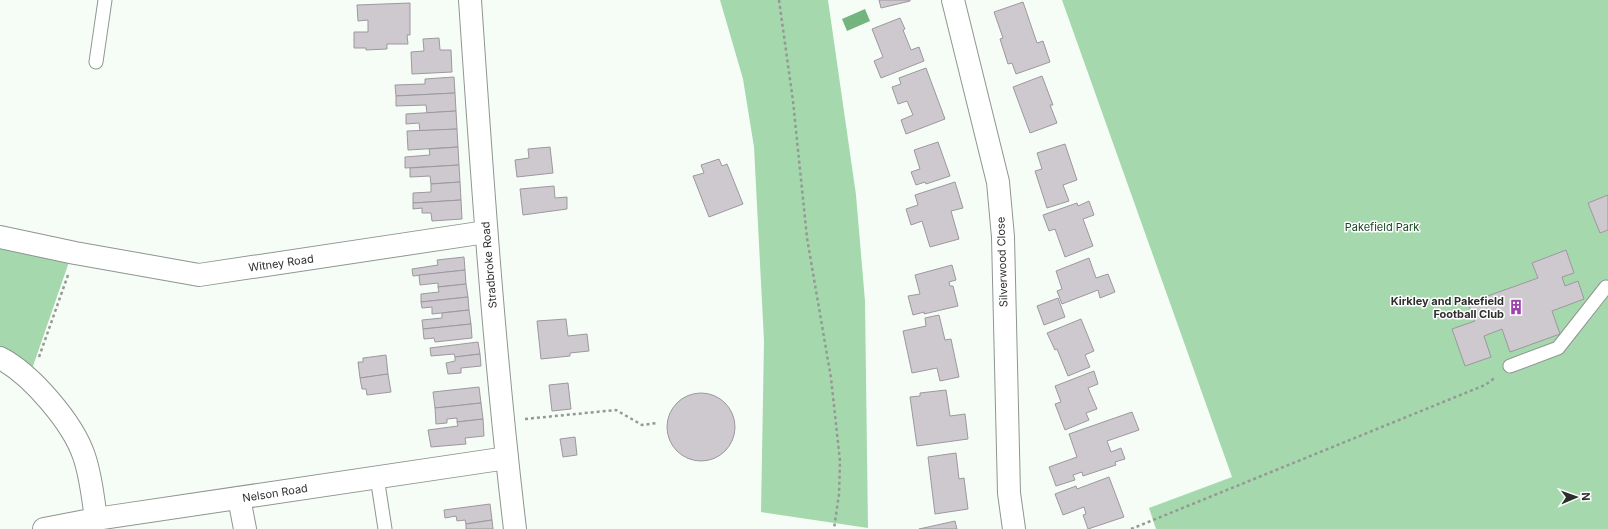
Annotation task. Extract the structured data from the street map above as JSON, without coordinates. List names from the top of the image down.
{
  "streets": {
    "street": [
      "Silverwood Close",
      "Witney Road",
      "Stradbroke Road",
      "Nelson Road"
    ]
  },
  "crossings": [
    ["Witney Road", "Stradbroke Road"],
    ["Stradbroke Road", "Nelson Road"]
  ],
  "parks": ["Pakefield Park"],
  "places": {
    "building": ["Kirkley and Pakefield Football Club"]
  },
  "north": "right"
}
